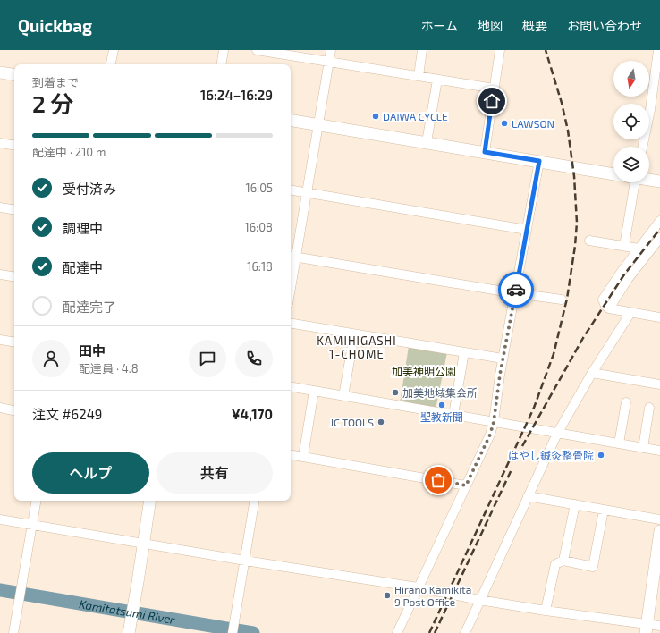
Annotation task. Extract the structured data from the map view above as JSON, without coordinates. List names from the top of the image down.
{
  "districts": ["KAMIHIGASHI 1-CHOME"],
  "water": ["Kamitatsumi River"],
  "parks": ["加美神明公園"],
  "places": [
    "DAIWA CYCLE",
    "LAWSON",
    "加美地域集会所",
    "聖教新聞",
    "JC TOOLS",
    "はやし鍼灸整骨院",
    "Hirano Kamikita 9 Post Office"
  ],
  "north": "bottom",
  "page": {
    "header": "Quickbag",
    "nav": [
      "ホーム",
      "地図",
      "概要",
      "お問い合わせ"
    ],
    "heading": ["2 分", "到着まで", "16:24–16:29"],
    "panel": [
      "田中",
      "配達員 · 4.8",
      "注文 #6249",
      "¥4,170"
    ],
    "bar": "配達中 · 210 m",
    "list": [
      ["受付済み", "16:05"],
      ["調理中", "16:08"],
      ["配達中", "16:18"],
      "配達完了"
    ],
    "buttons": ["ヘルプ", "共有"]
  }
}
